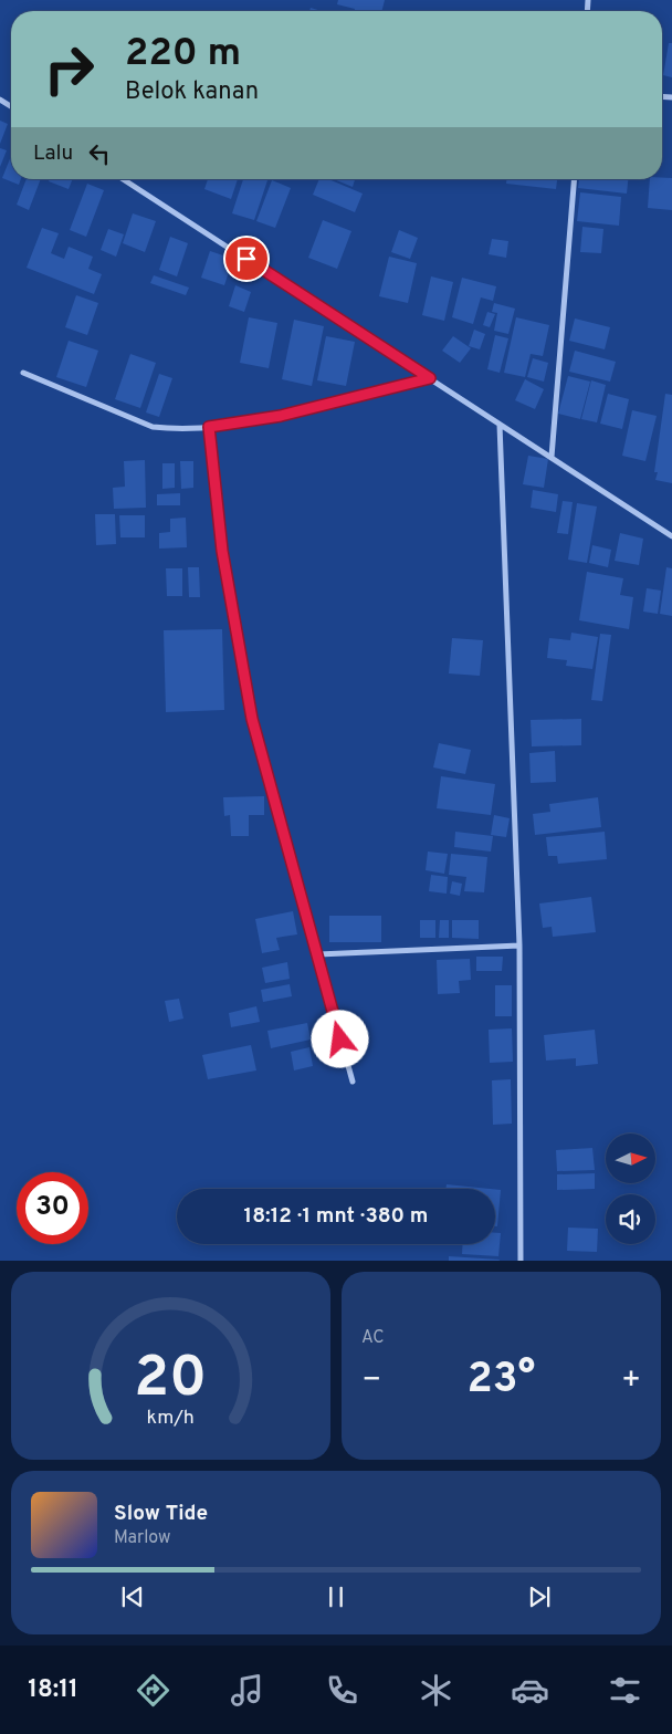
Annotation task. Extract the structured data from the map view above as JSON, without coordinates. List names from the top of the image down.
{
  "north": "right",
  "page": {
    "turn": ["220 m", "Belok kanan"],
    "then": "Lalu",
    "limit": "30",
    "trip": "18:12 · 1 mnt · 380 m",
    "tile": "AC",
    "heat": ["−", "23°", "+"],
    "song": ["Slow Tide", "Marlow"],
    "tabs": "18:11",
    "gauge": ["20", "km/h"]
  }
}
